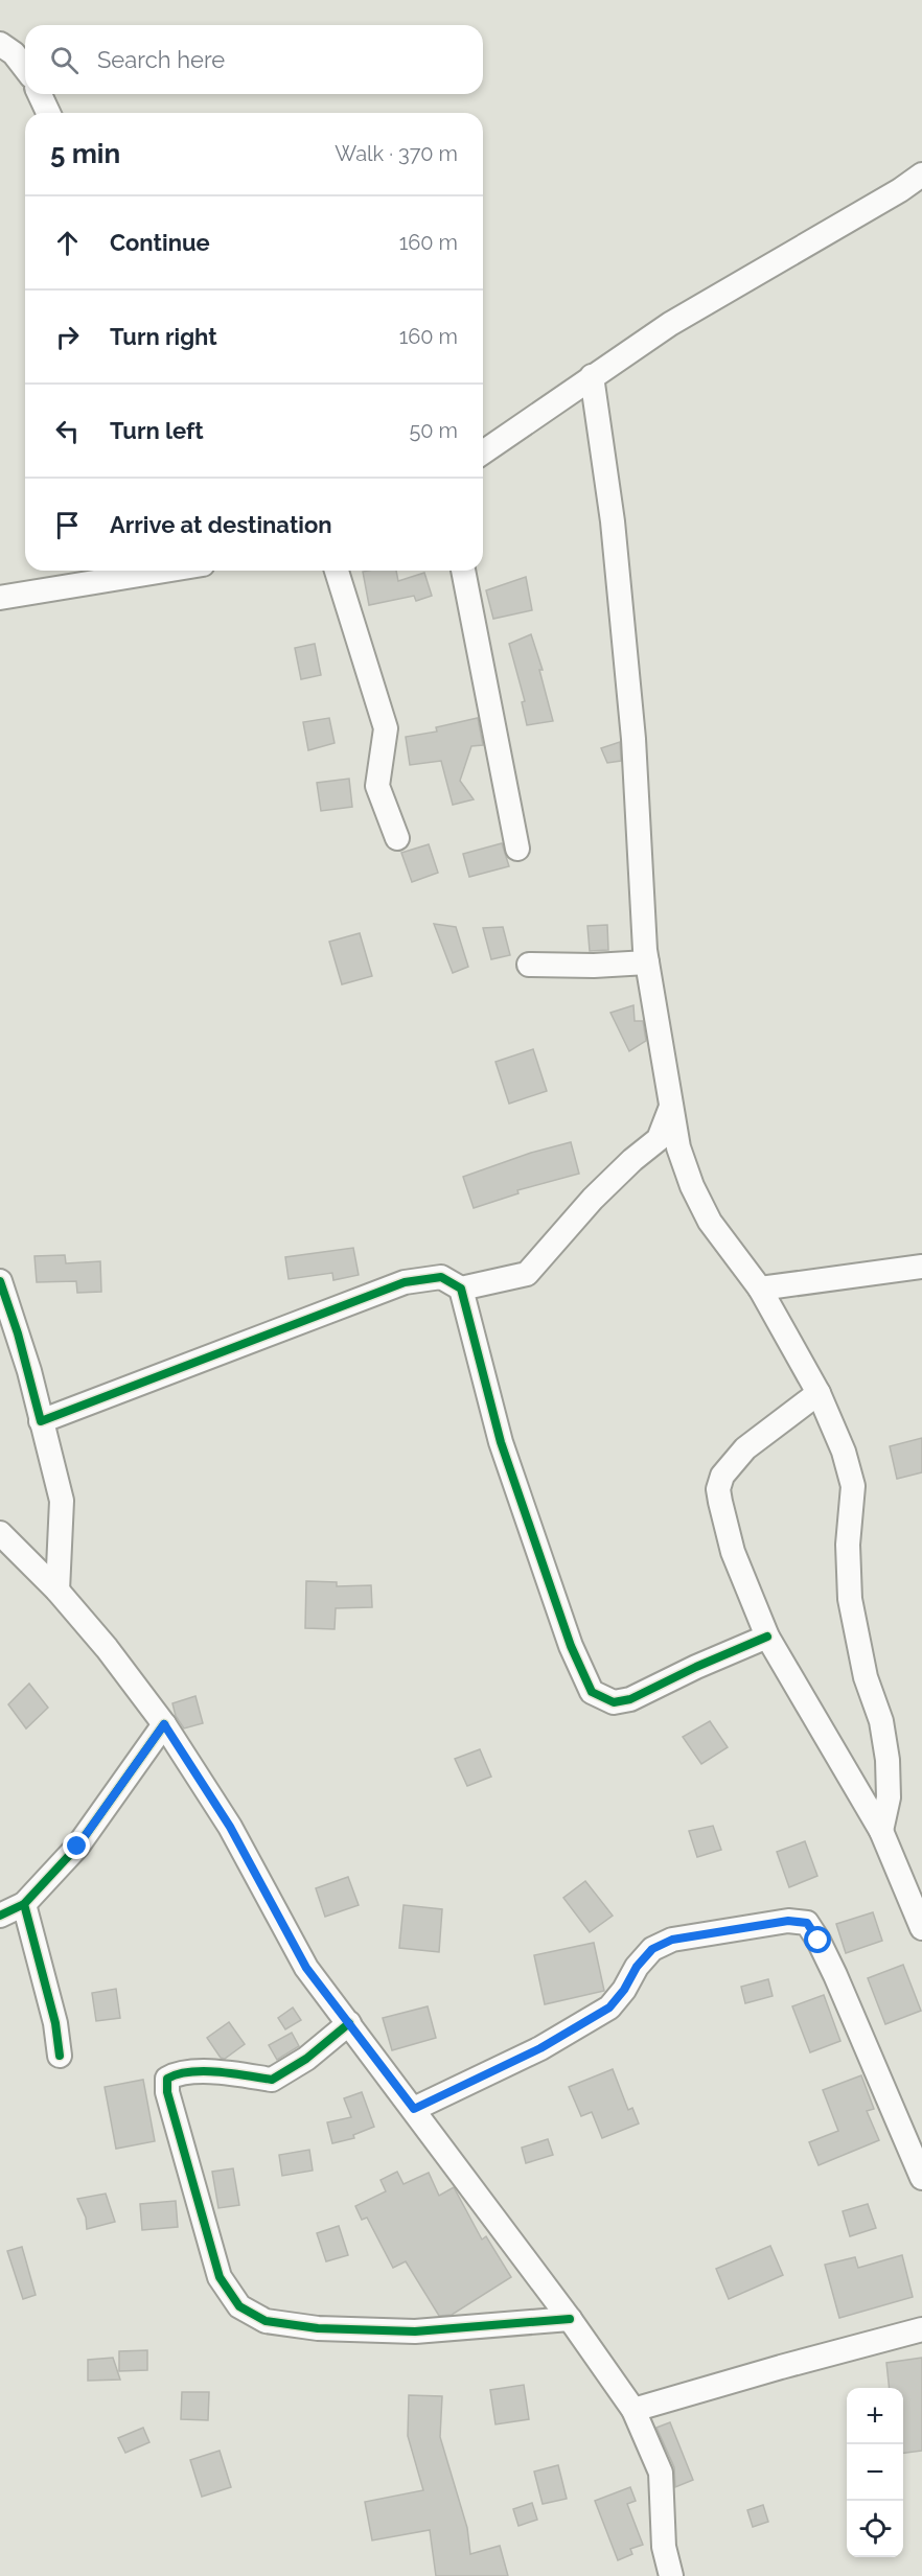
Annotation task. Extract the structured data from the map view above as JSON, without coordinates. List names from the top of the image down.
{
  "page": {
    "search": "Search here",
    "heading": ["5 min", "Walk · 370 m"],
    "list": [
      ["Continue", "160 m"],
      ["Turn right", "160 m"],
      ["Turn left", "50 m"],
      "Arrive at destination"
    ],
    "map_buttons": ["+", "−"]
  }
}
